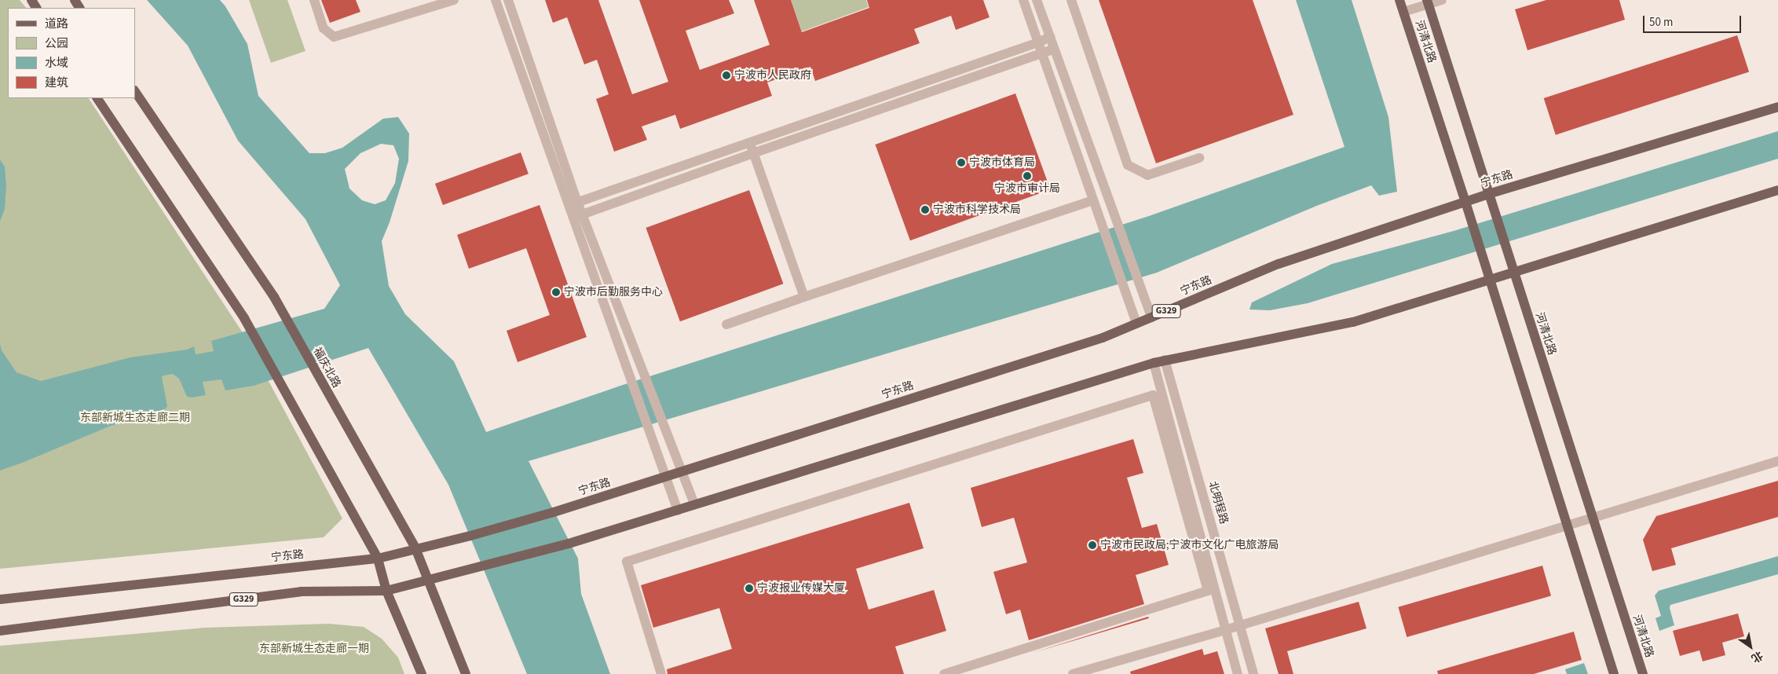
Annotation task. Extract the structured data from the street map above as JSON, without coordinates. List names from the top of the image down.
{
  "streets": {
    "main road": [
      "河清北路",
      "宁东路",
      "G329",
      "福庆北路"
    ],
    "street": ["北明程路"]
  },
  "crossings": [
    ["河清北路", "宁东路"],
    ["河清北路", "G329"],
    ["宁东路", "福庆北路"],
    ["G329", "福庆北路"],
    ["G329", "北明程路"]
  ],
  "parks": ["东部新城生态走廊二期", "东部新城生态走廊一期"],
  "places": [
    "宁波市人民政府",
    "宁波市体育局",
    "宁波市审计局",
    "宁波市科学技术局",
    "宁波市后勤服务中心",
    "宁波市民政局;宁波市文化广电旅游局",
    "宁波报业传媒大厦"
  ],
  "legend": [
    "道路",
    "公园",
    "水域",
    "建筑"
  ],
  "scale_bar": "50 m",
  "north": "bottom right"
}
